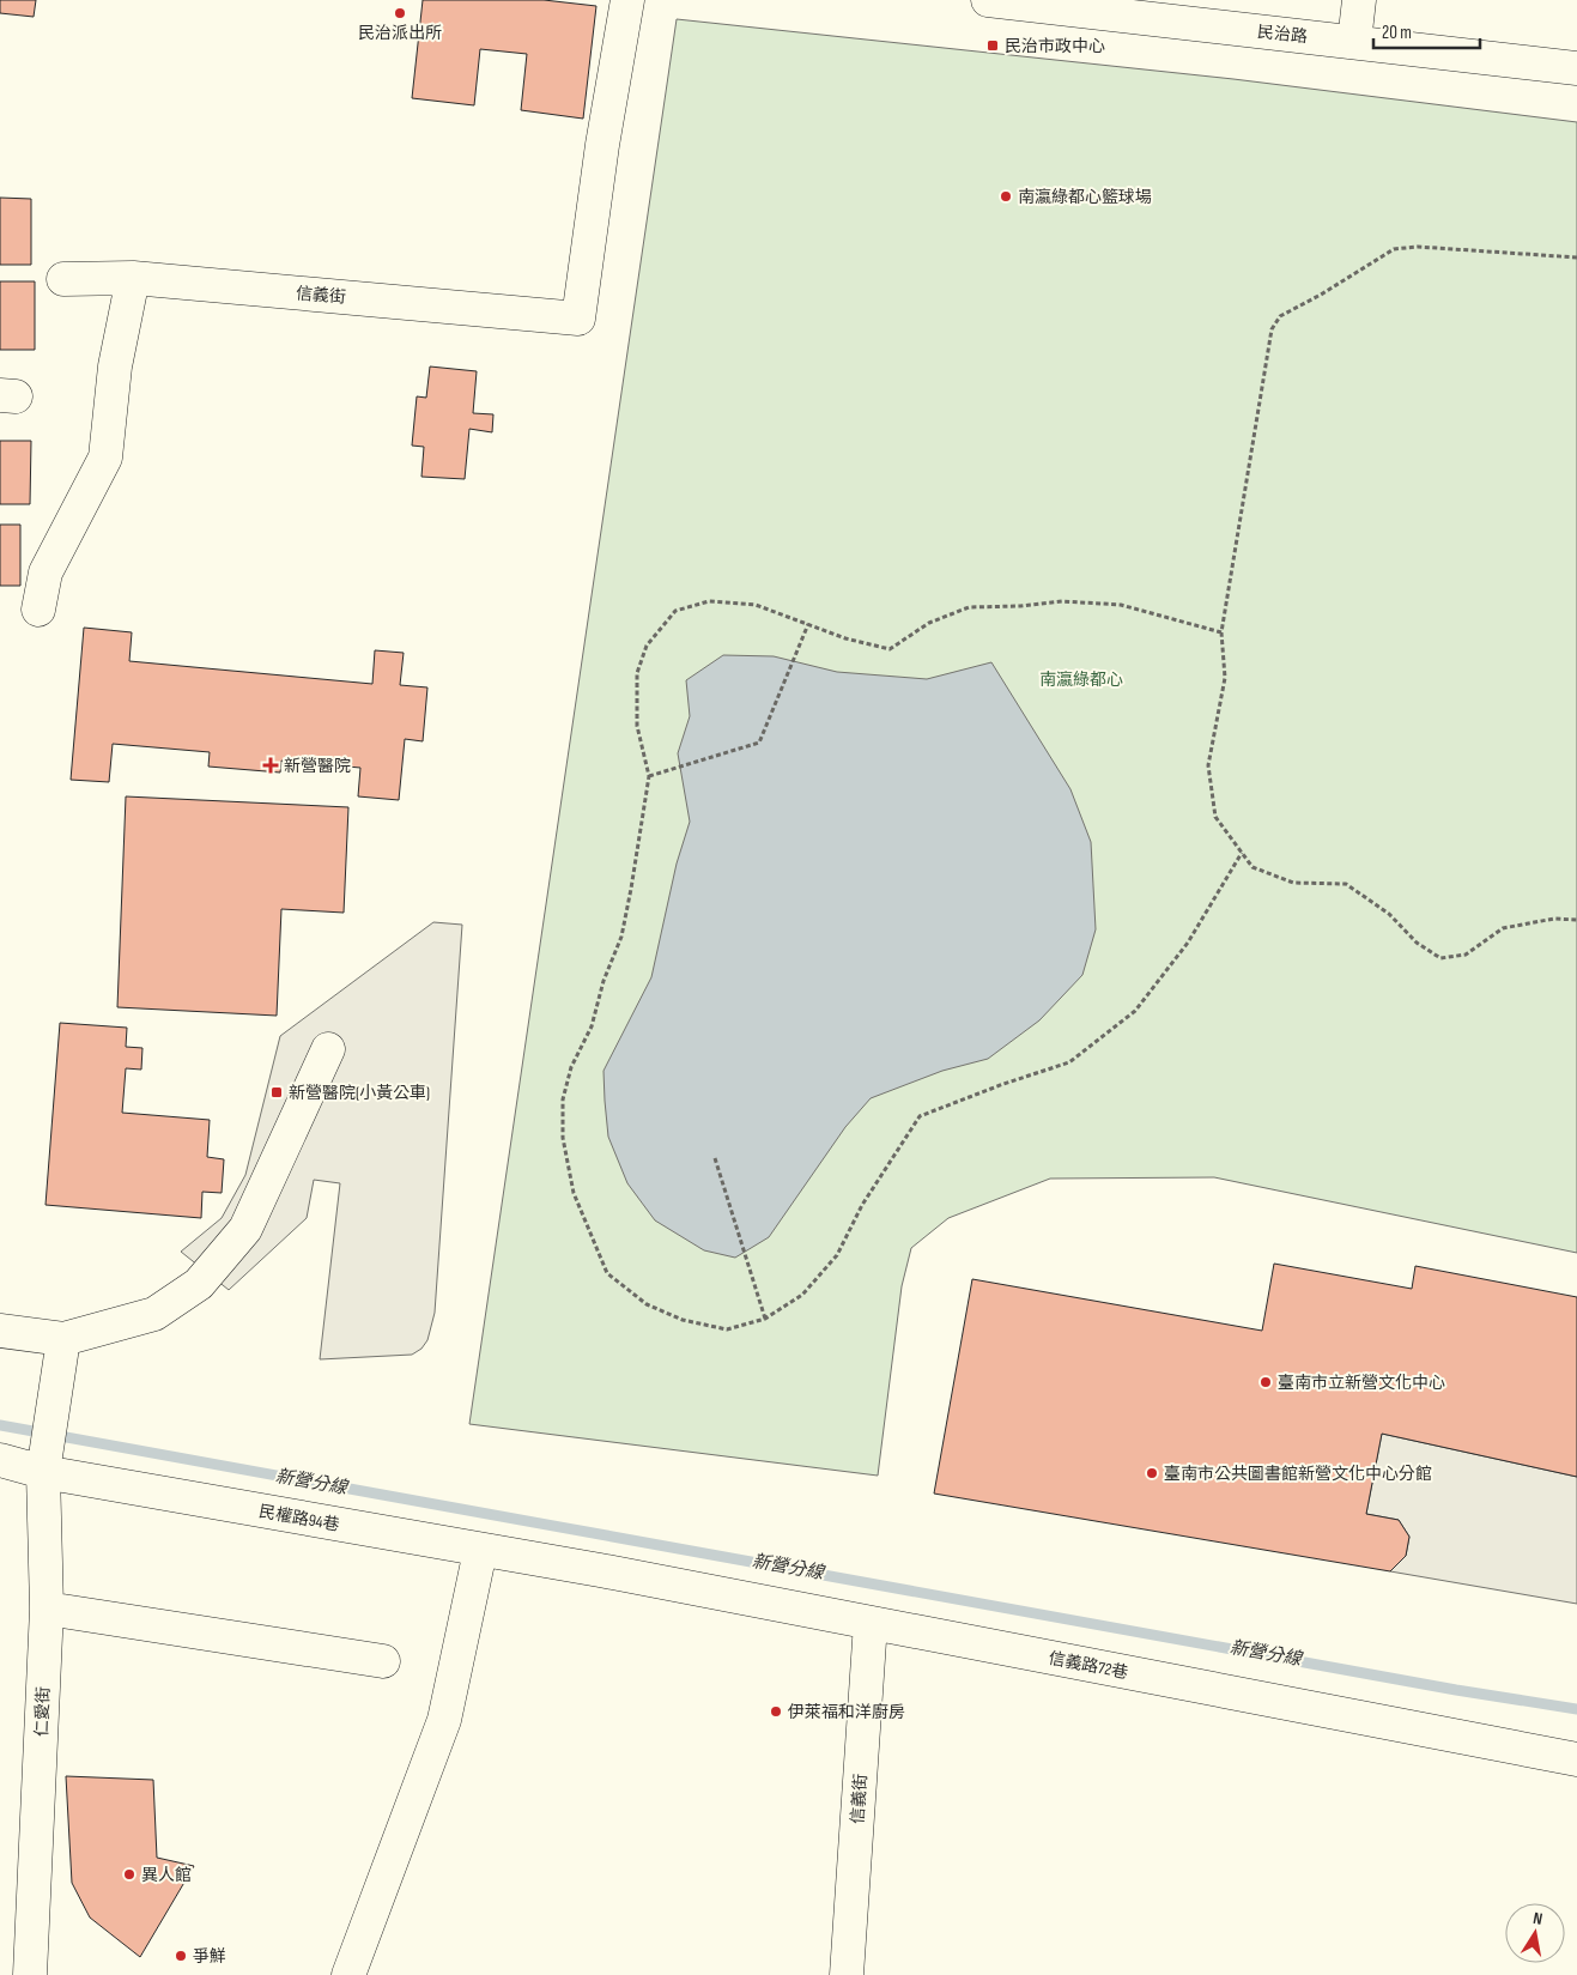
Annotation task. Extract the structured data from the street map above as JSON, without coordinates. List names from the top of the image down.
{
  "streets": {
    "street": [
      "民治路",
      "信義街",
      "民權路94巷",
      "信義路72巷",
      "仁愛街"
    ]
  },
  "crossings": [
    ["信義街", "信義路72巷"],
    ["民權路94巷", "信義路72巷"],
    ["民權路94巷", "仁愛街"]
  ],
  "water": ["新營分線"],
  "parks": ["南瀛綠都心"],
  "places": {
    "other": [
      "民治派出所",
      "南瀛綠都心籃球場",
      "臺南市立新營文化中心",
      "臺南市公共圖書館新營文化中心分館",
      "伊萊福和洋廚房",
      "異人館",
      "爭鮮"
    ],
    "transit": ["民治市政中心", "新營醫院(小黃公車)"],
    "health": ["新營醫院"]
  },
  "scale_bar": "20 m",
  "north": "top"
}
